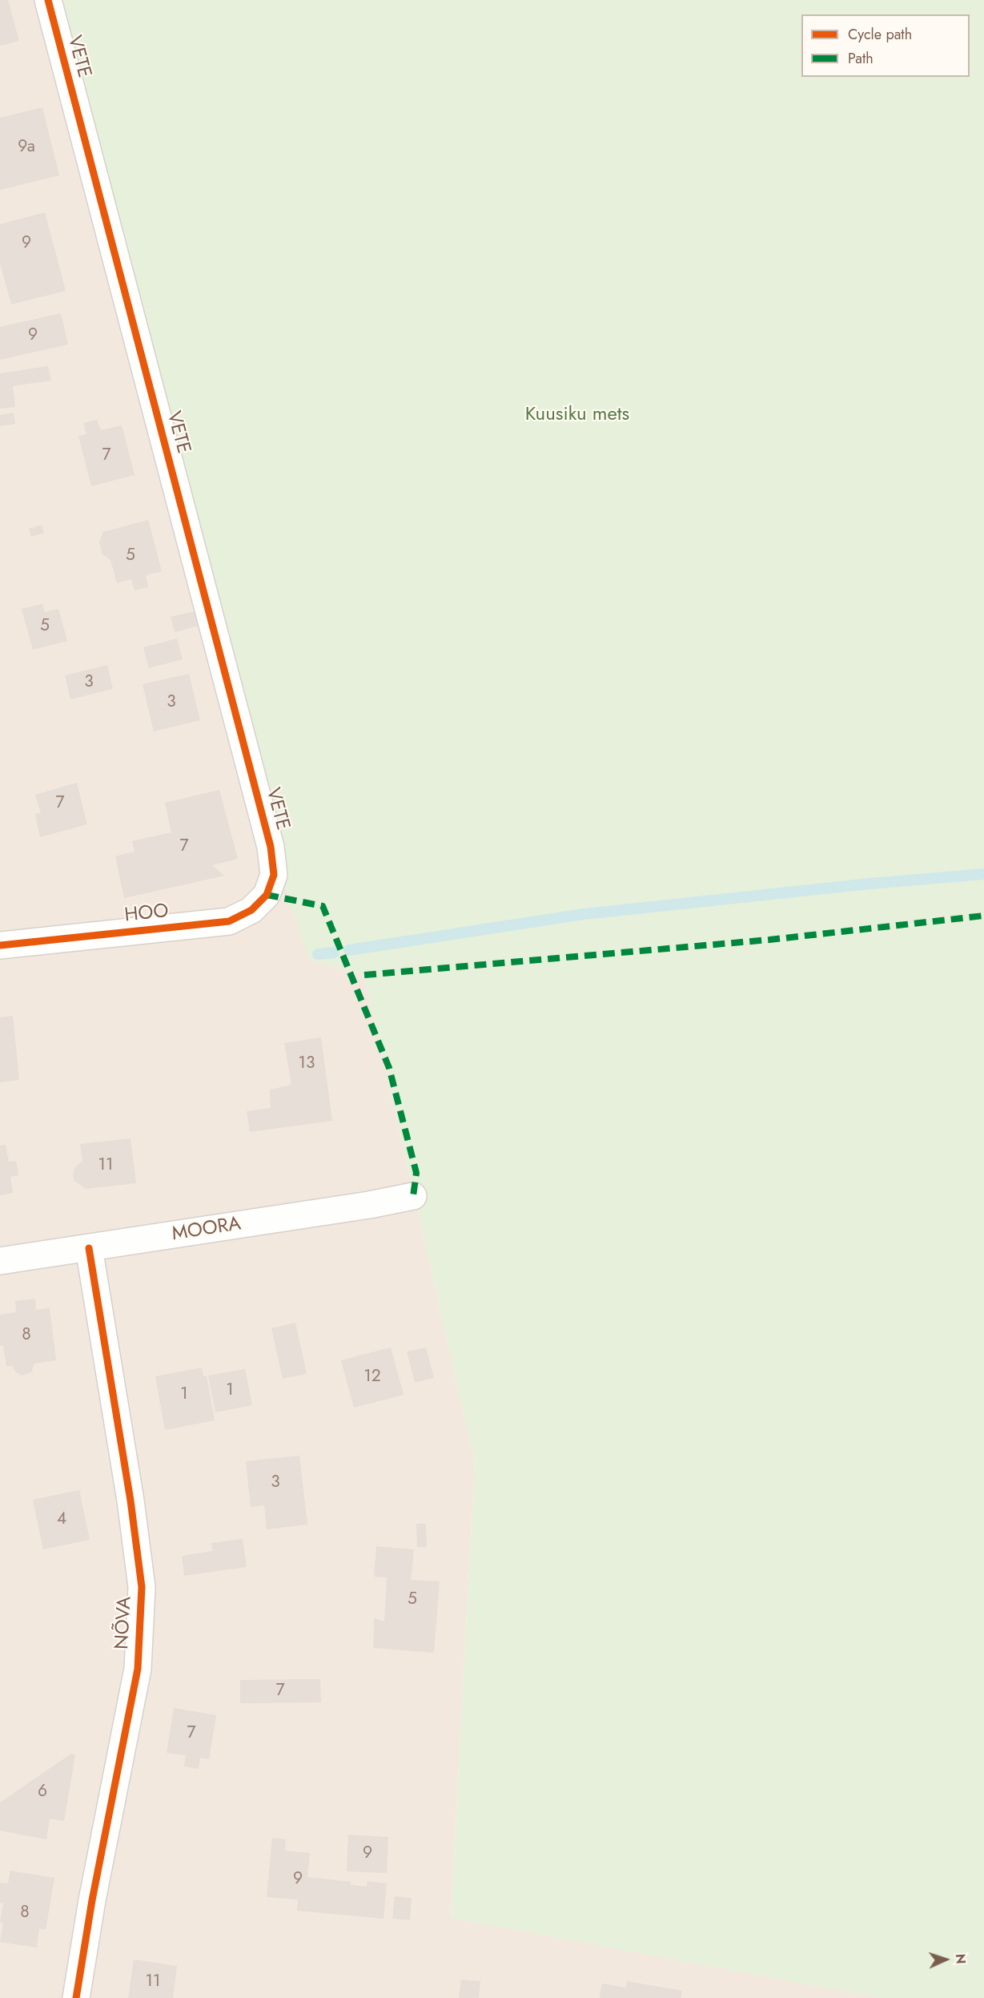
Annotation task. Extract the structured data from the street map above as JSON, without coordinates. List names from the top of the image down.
{
  "streets": {
    "street": [
      "VETE",
      "HOO",
      "MOORA",
      "NÕVA"
    ]
  },
  "crossings": [
    ["VETE", "HOO"],
    ["MOORA", "NÕVA"]
  ],
  "parks": ["Kuusiku mets"],
  "house_numbers": [
    "9a",
    "9",
    "9",
    "7",
    "5",
    "5",
    "3",
    "3",
    "7",
    "7",
    "13",
    "11",
    "8",
    "12",
    "1",
    "1",
    "3",
    "4",
    "5",
    "7",
    "7",
    "6",
    "9",
    "9",
    "8",
    "11"
  ],
  "legend": ["Cycle path", "Path"],
  "north": "right"
}
